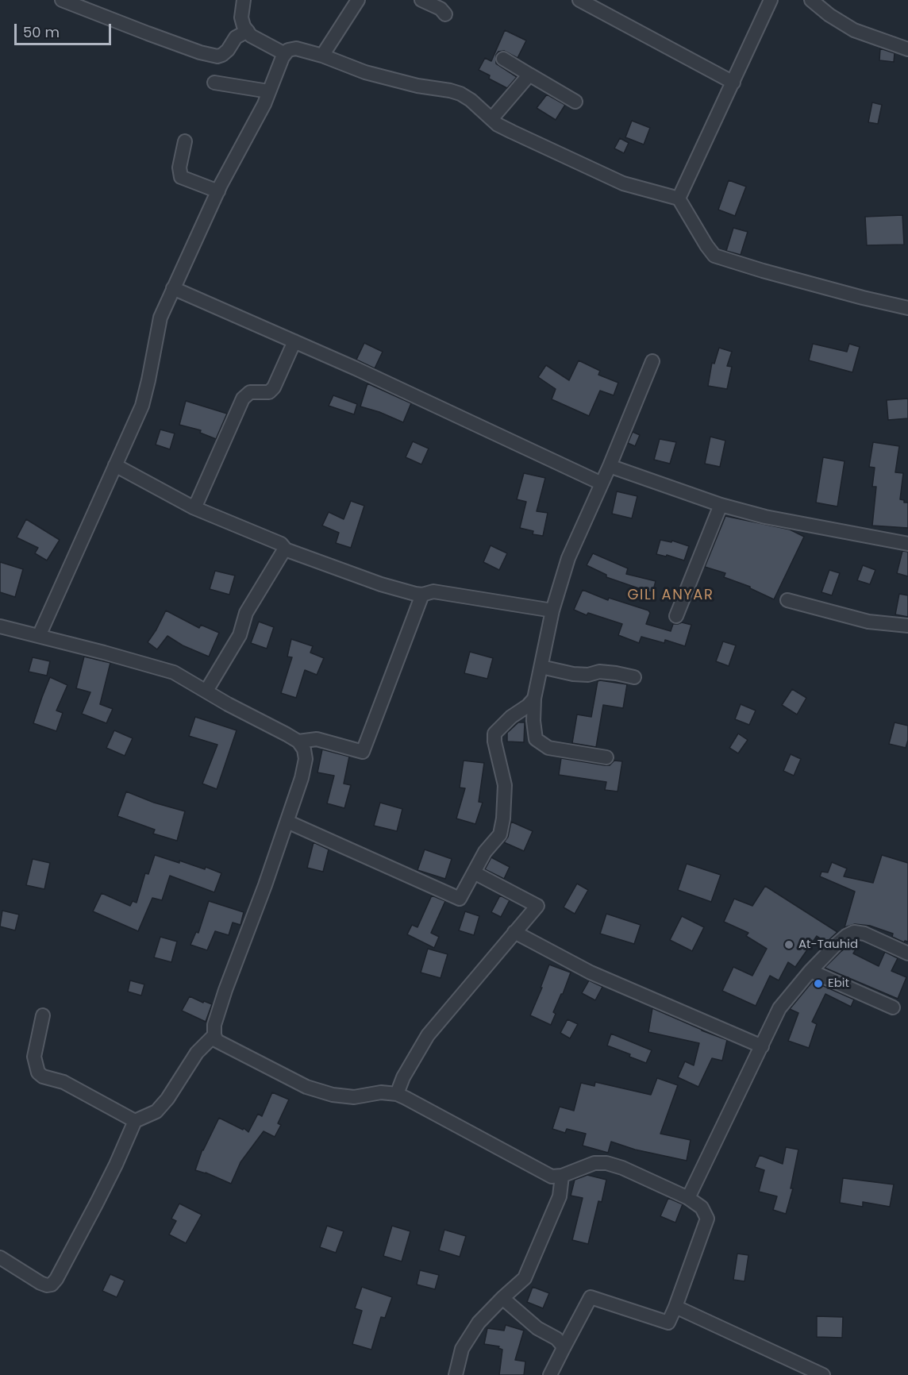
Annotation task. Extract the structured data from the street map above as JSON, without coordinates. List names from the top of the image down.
{
  "districts": ["GILI ANYAR"],
  "places": ["At-Tauhid", "Ebit"],
  "scale_bar": "50 m"
}
